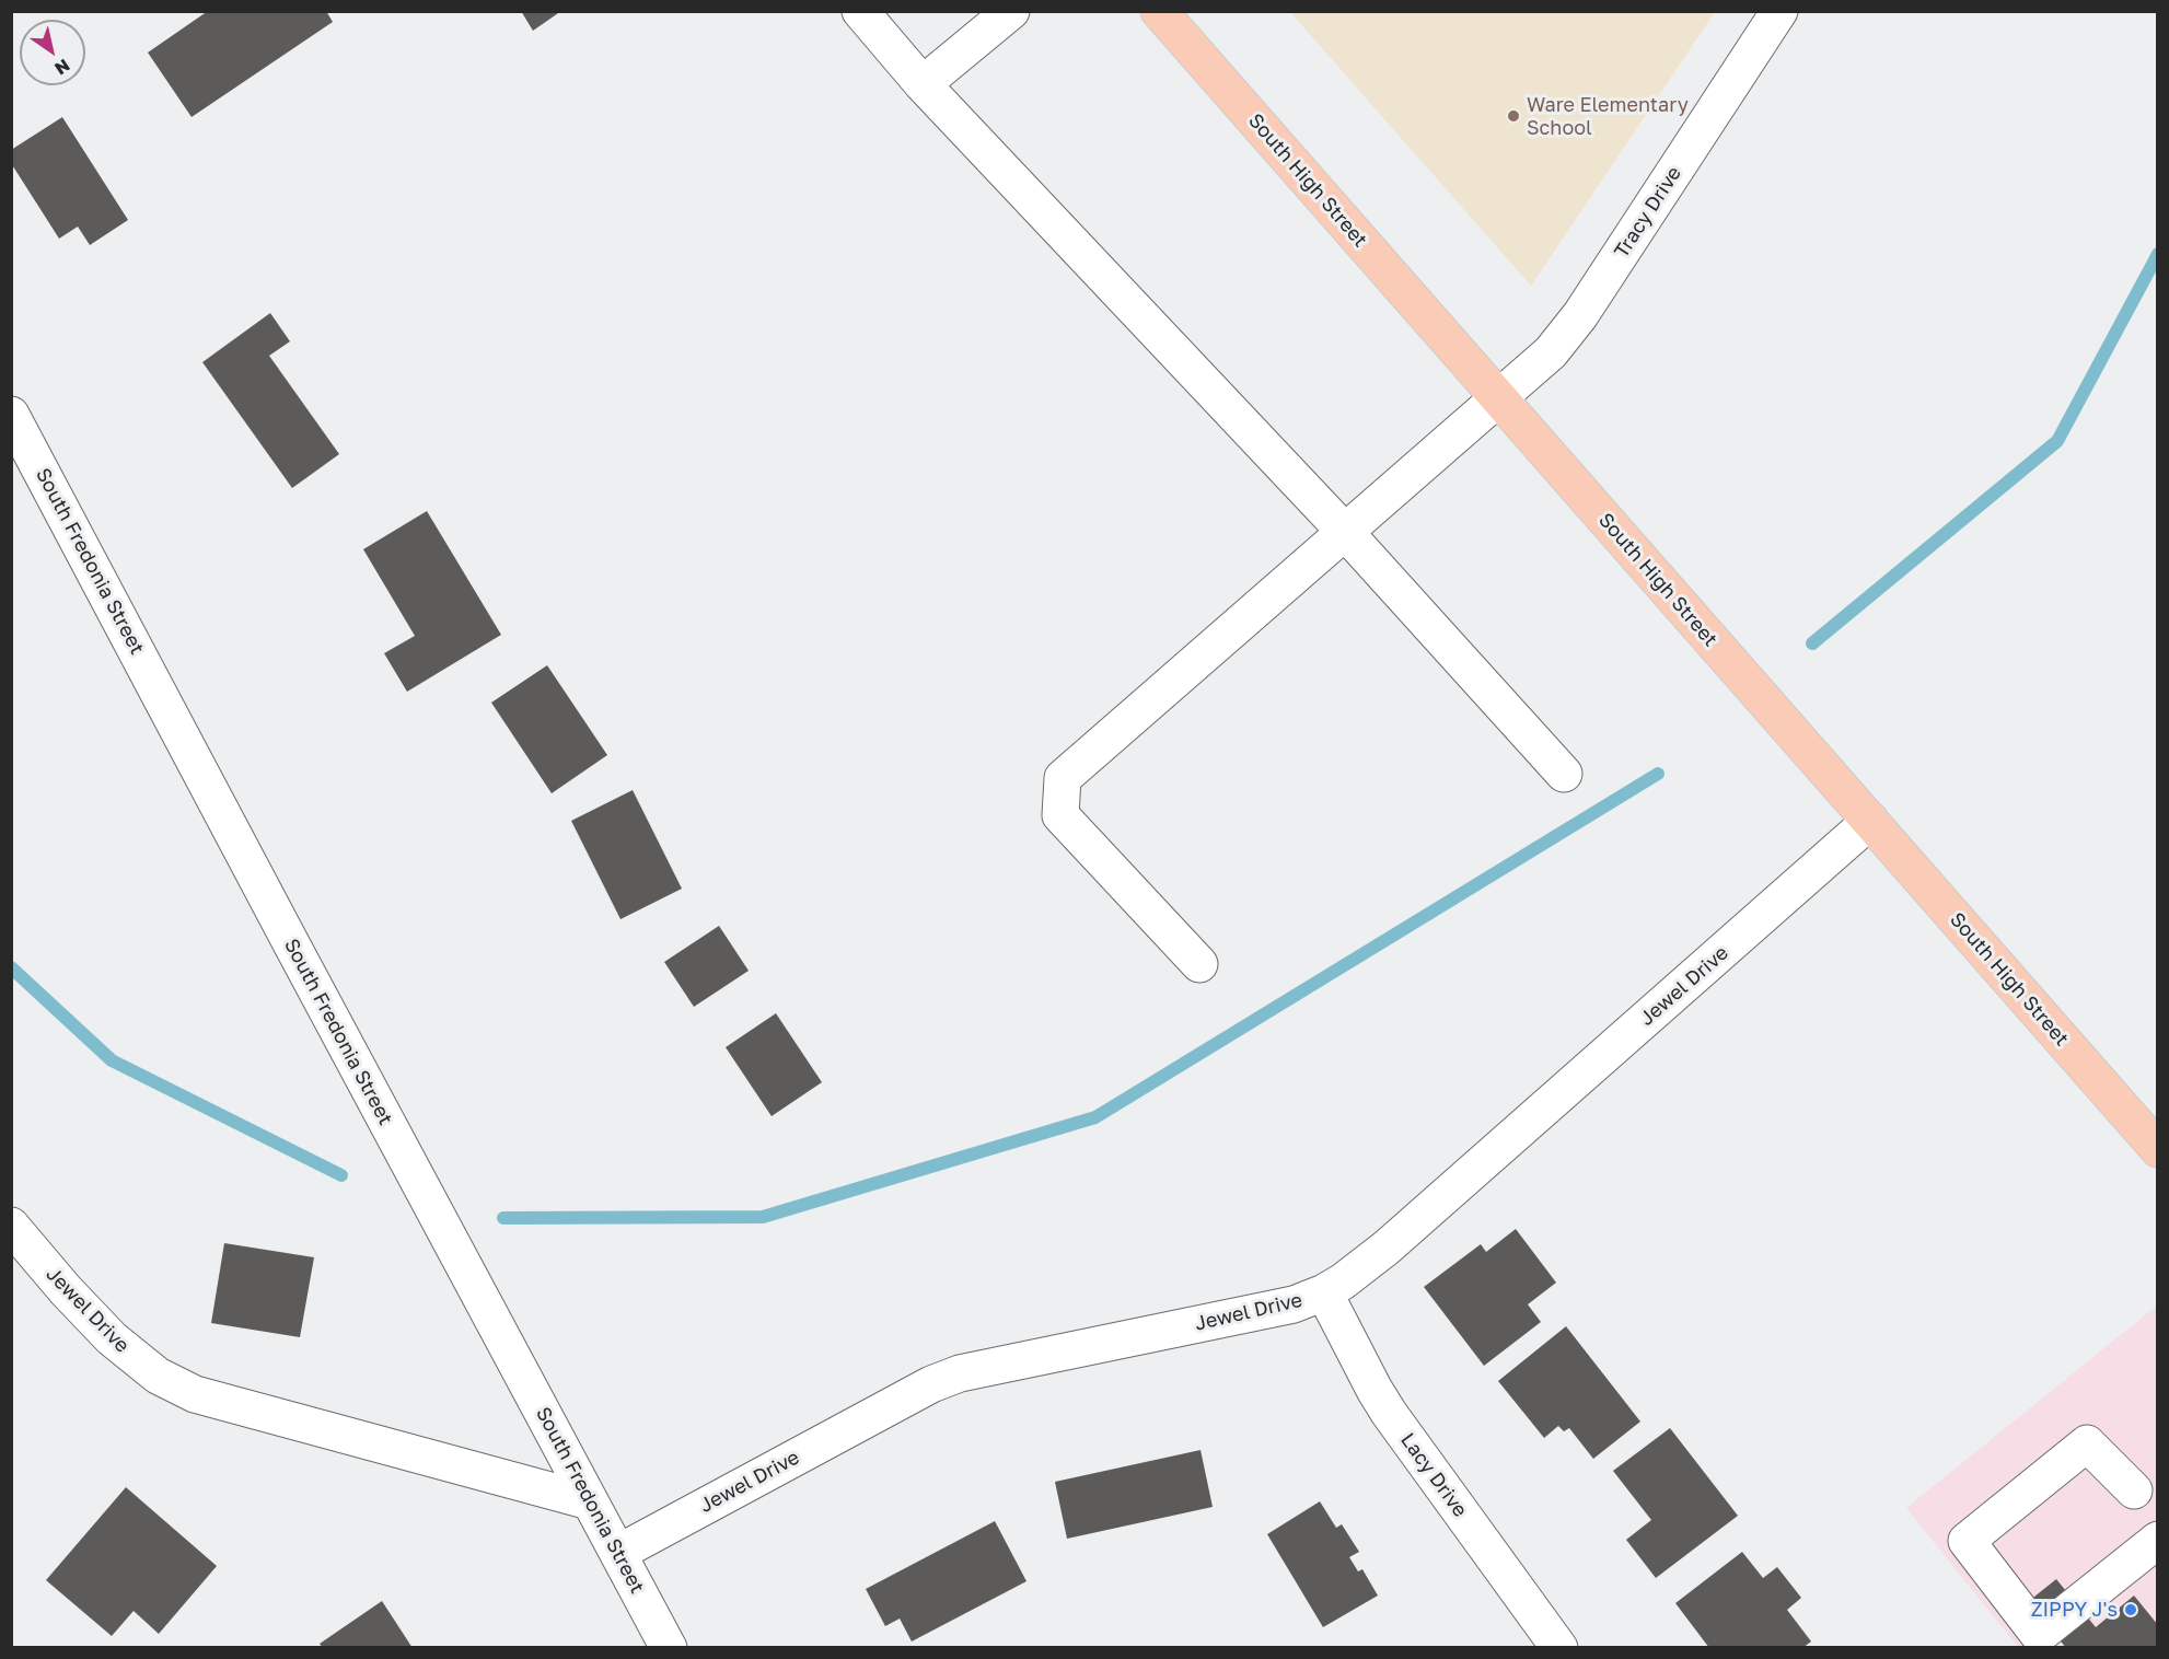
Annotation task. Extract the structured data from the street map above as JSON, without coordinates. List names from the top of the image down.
{
  "streets": {
    "main road": ["South High Street"],
    "street": [
      "Tracy Drive",
      "South Fredonia Street",
      "Jewel Drive",
      "Lacy Drive"
    ]
  },
  "crossings": [
    ["South High Street", "Tracy Drive"],
    ["South High Street", "Jewel Drive"],
    ["South Fredonia Street", "Jewel Drive"],
    ["Jewel Drive", "Lacy Drive"]
  ],
  "places": ["Ware Elementary School", "ZIPPY J's"],
  "north": "bottom right"
}
